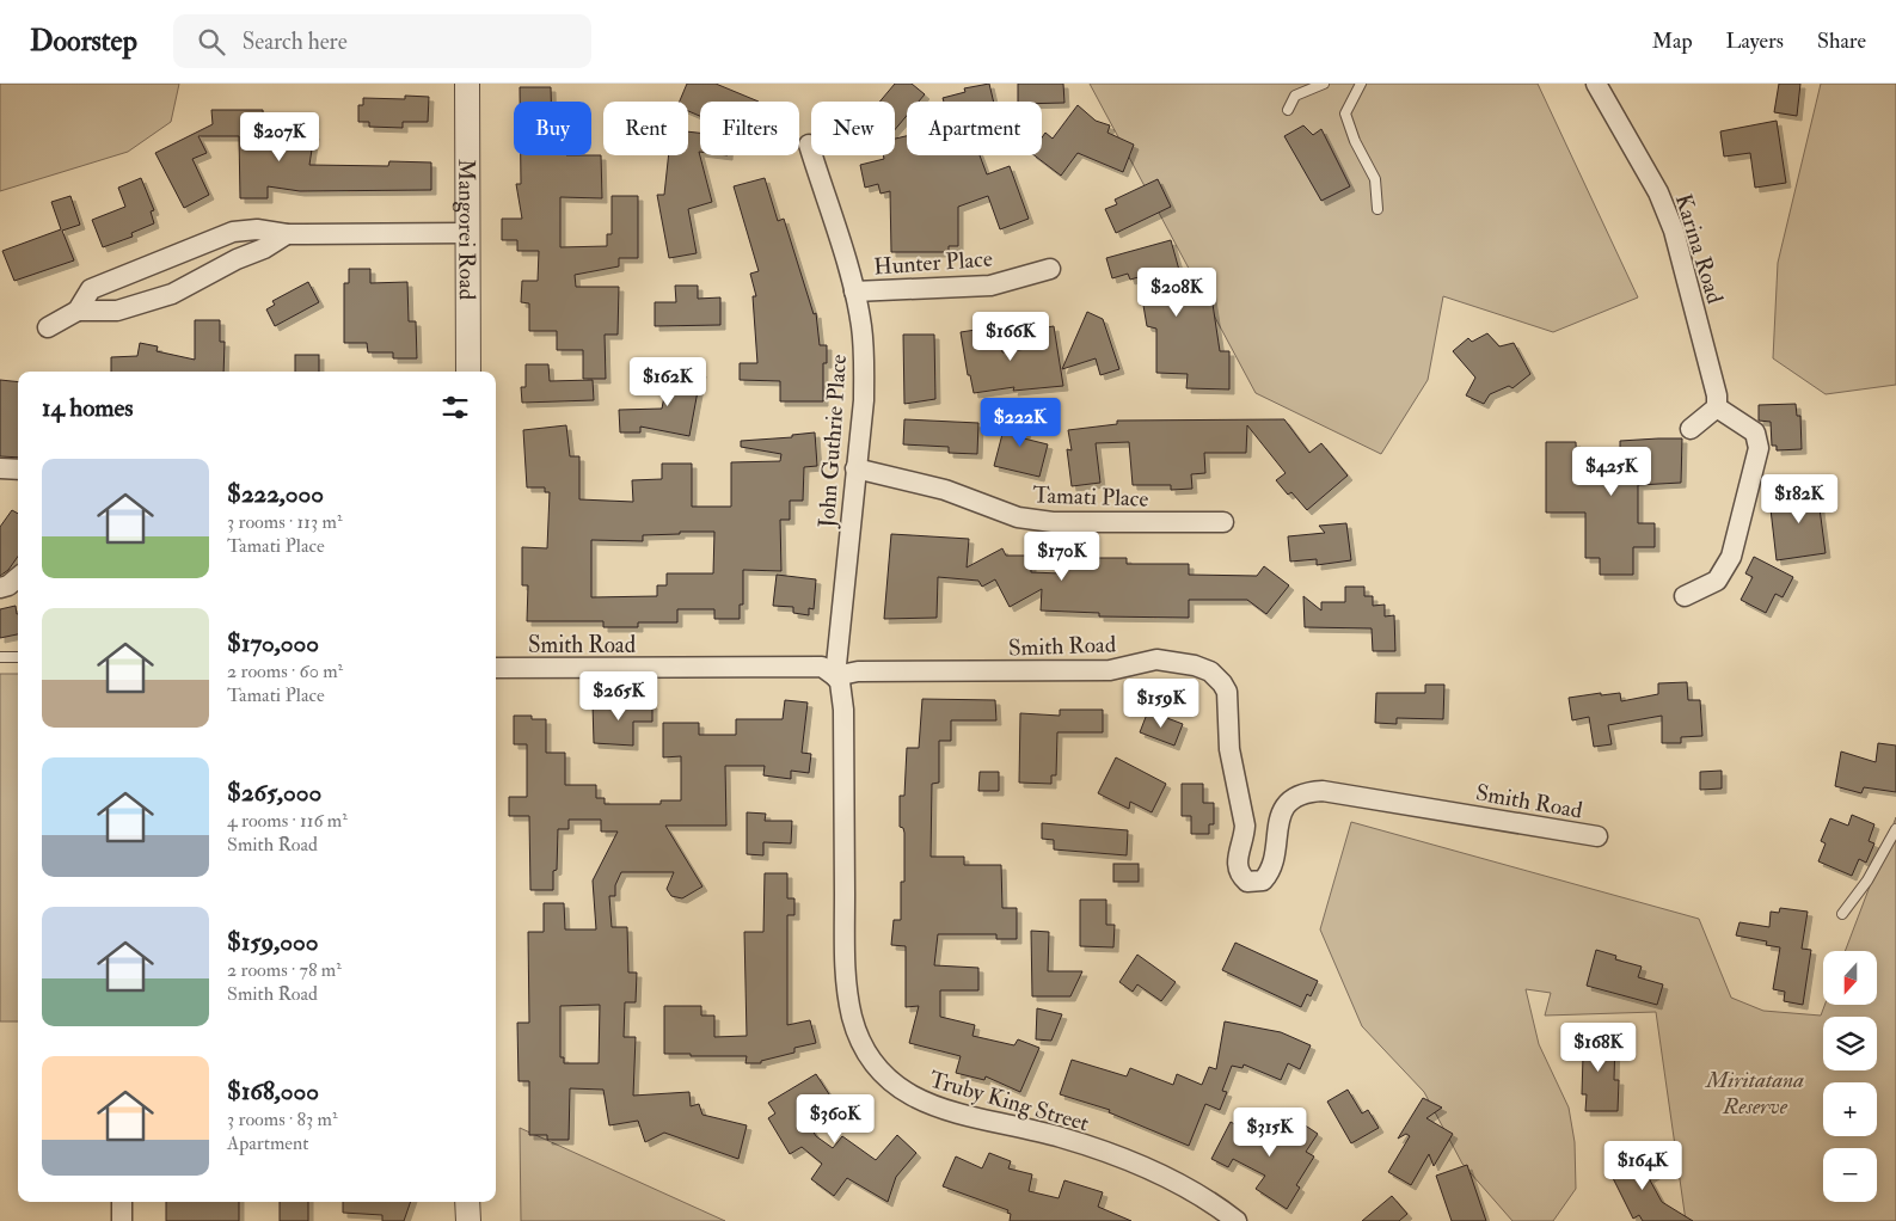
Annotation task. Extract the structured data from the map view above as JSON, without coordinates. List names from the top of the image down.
{
  "streets": {
    "street": [
      "Mangorei Road",
      "Karina Road",
      "Hunter Place",
      "John Guthrie Place",
      "Tamati Place",
      "Smith Road",
      "Truby King Street"
    ]
  },
  "crossings": [
    ["Hunter Place", "John Guthrie Place"],
    ["John Guthrie Place", "Tamati Place"],
    ["John Guthrie Place", "Smith Road"],
    ["John Guthrie Place", "Truby King Street"],
    ["Smith Road", "Truby King Street"]
  ],
  "parks": ["Miritatana Reserve"],
  "north": "bottom",
  "page": {
    "header": "Doorstep",
    "search": "Search here",
    "nav": ["Map", "Layers", "Share"],
    "chip": [
      "Buy",
      "Rent",
      "Filters",
      "New",
      "Apartment"
    ],
    "price": [
      "$207K",
      "$208K",
      "$166K",
      "$162K",
      "$222K",
      "$425K",
      "$182K",
      "$170K",
      "$265K",
      "$159K",
      "$168K",
      "$360K",
      "$315K",
      "$164K"
    ],
    "heading": "14 homes",
    "list": [
      {
        "name": "$222,000",
        "note": "3 rooms · 113 m² · Tamati Place"
      },
      {
        "name": "$170,000",
        "note": "2 rooms · 60 m² · Tamati Place"
      },
      {
        "name": "$265,000",
        "note": "4 rooms · 116 m² · Smith Road"
      },
      {
        "name": "$159,000",
        "note": "2 rooms · 78 m² · Smith Road"
      },
      {
        "name": "$168,000",
        "note": "3 rooms · 83 m² · Apartment"
      }
    ],
    "map_buttons": ["+", "−"]
  }
}
